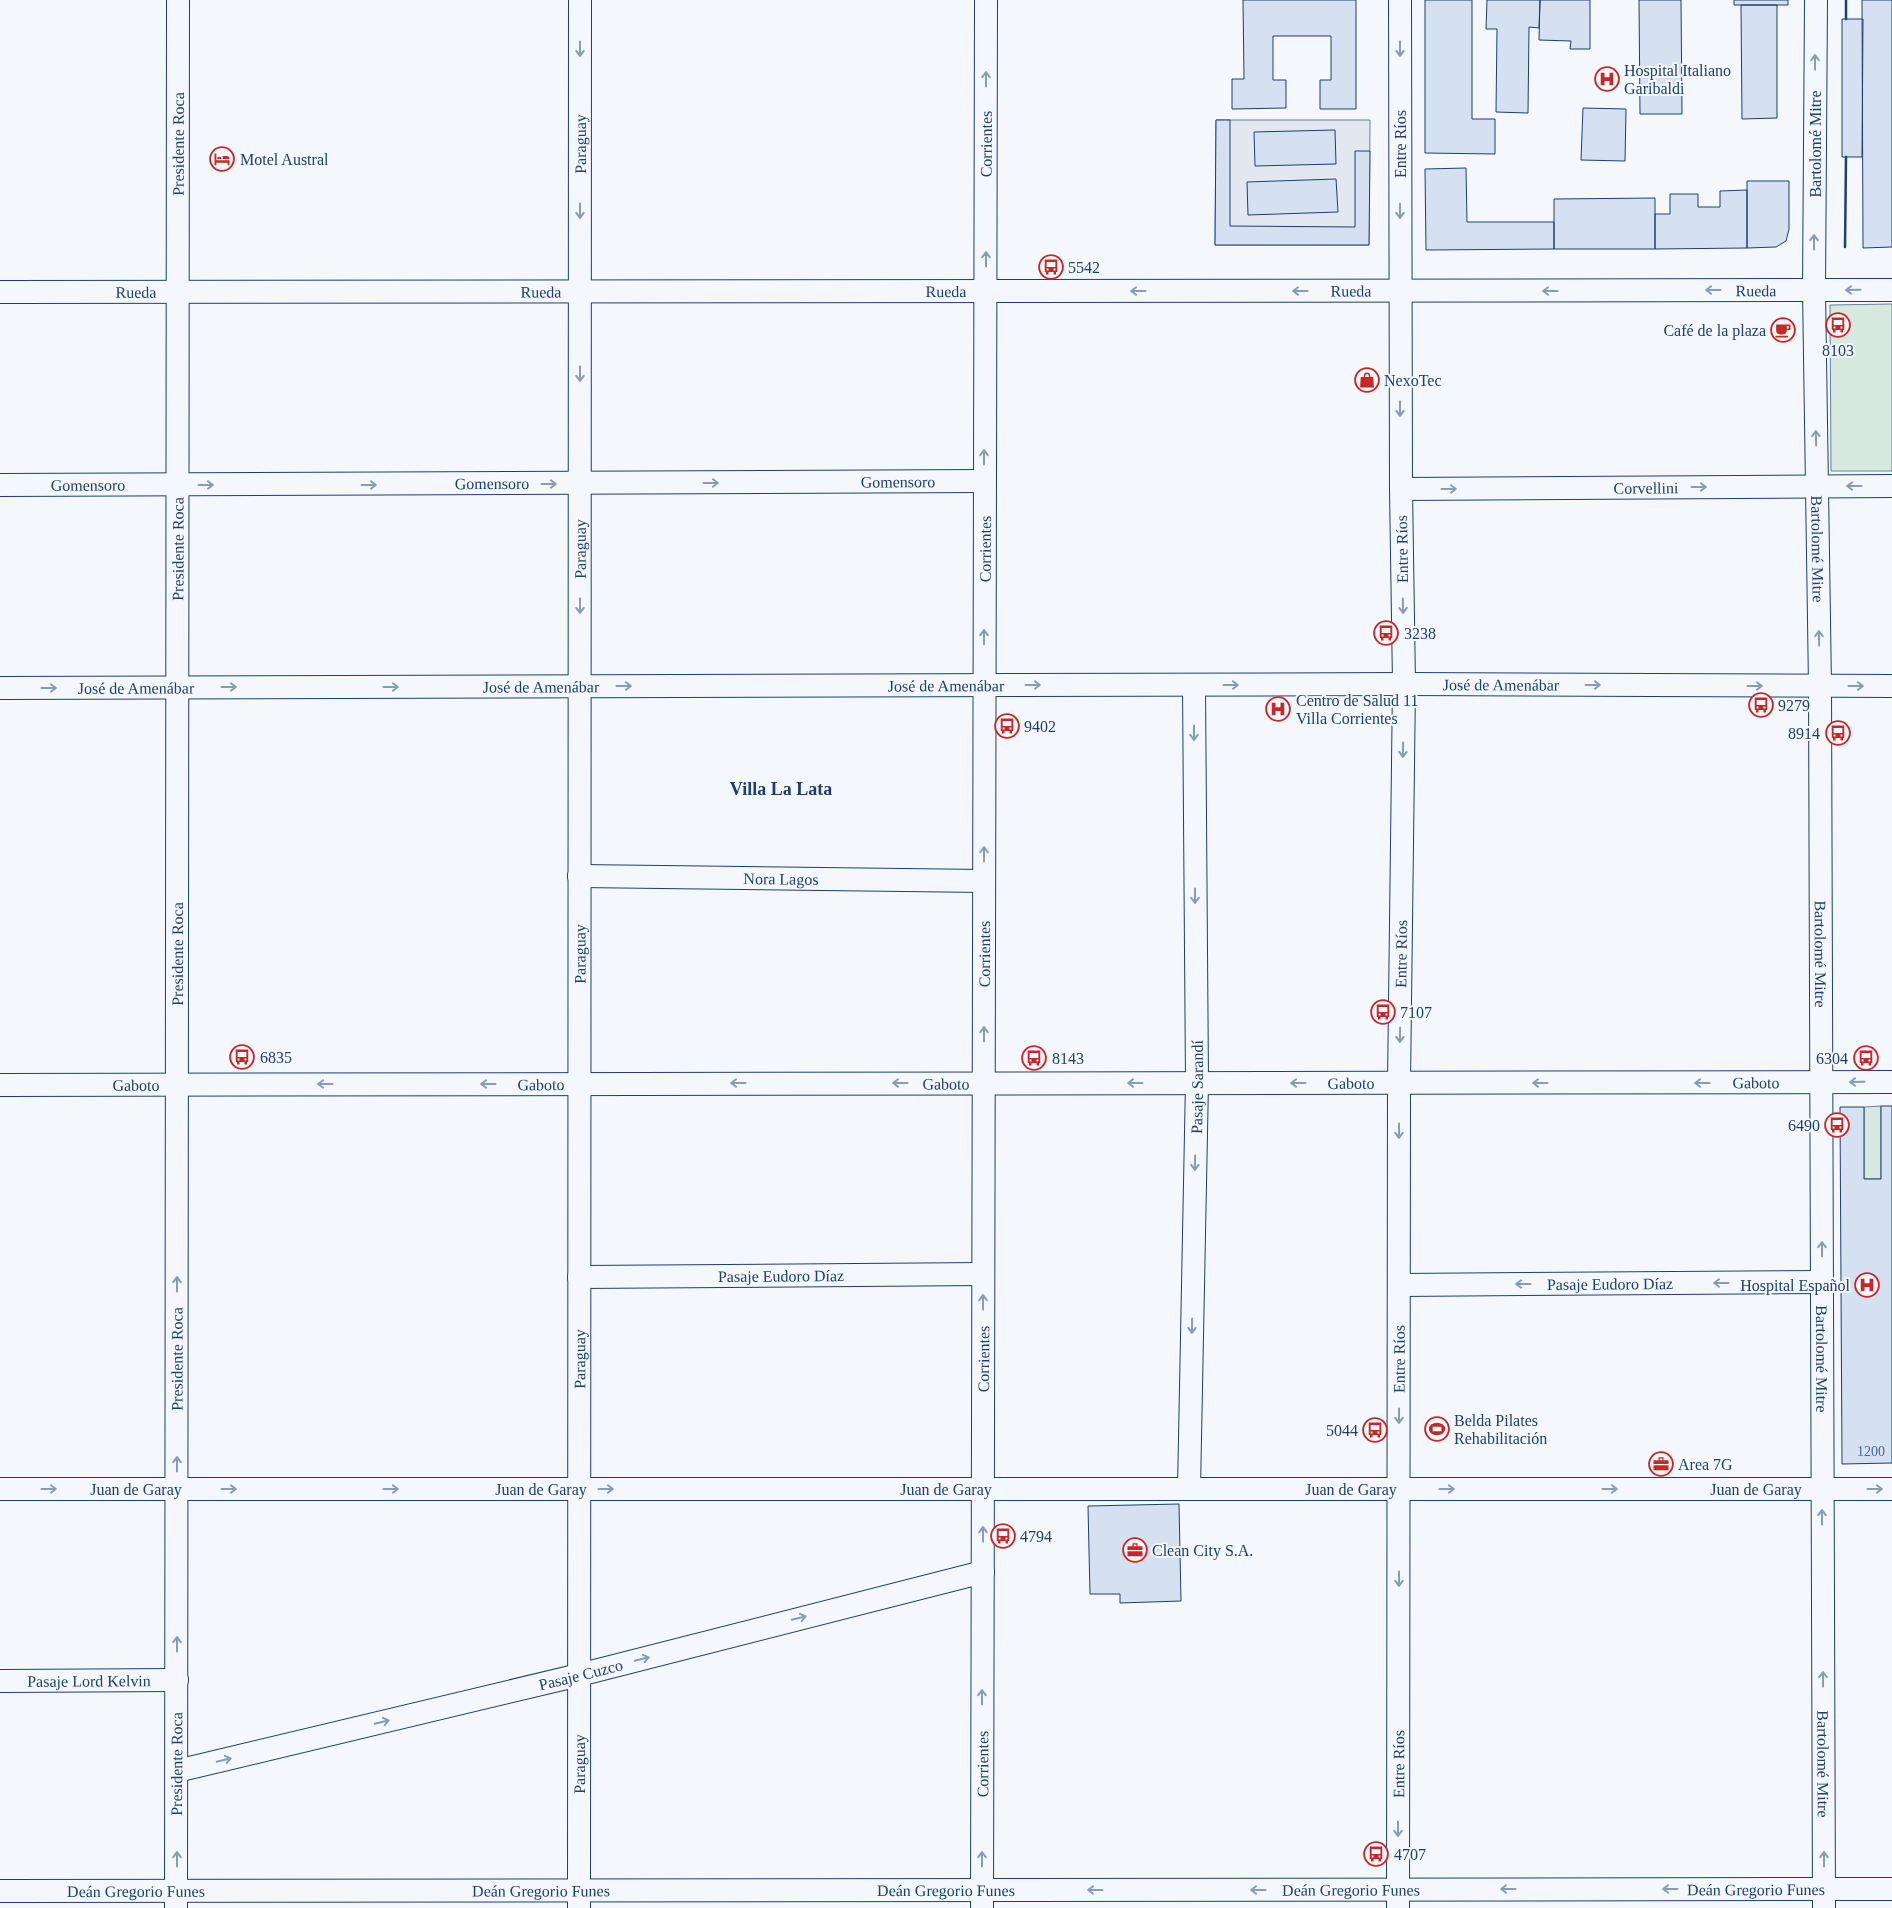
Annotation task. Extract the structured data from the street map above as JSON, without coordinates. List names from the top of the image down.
{
  "streets": {
    "street": [
      "Presidente Roca",
      "Paraguay",
      "Corrientes",
      "Entre Ríos",
      "Bartolomé Mitre",
      "Rueda",
      "Gomensoro",
      "Corvellini",
      "José de Amenábar",
      "Nora Lagos",
      "Gaboto",
      "Pasaje Sarandí",
      "Pasaje Eudoro Díaz",
      "Juan de Garay",
      "Pasaje Cuzco",
      "Pasaje Lord Kelvin",
      "Deán Gregorio Funes"
    ]
  },
  "crossings": [
    ["Presidente Roca", "Rueda"],
    ["Presidente Roca", "Gomensoro"],
    ["Presidente Roca", "José de Amenábar"],
    ["Presidente Roca", "Gaboto"],
    ["Presidente Roca", "Juan de Garay"],
    ["Presidente Roca", "Pasaje Cuzco"],
    ["Presidente Roca", "Pasaje Lord Kelvin"],
    ["Presidente Roca", "Deán Gregorio Funes"],
    ["Paraguay", "Rueda"],
    ["Paraguay", "Gomensoro"],
    ["Paraguay", "José de Amenábar"],
    ["Paraguay", "Nora Lagos"],
    ["Paraguay", "Gaboto"],
    ["Paraguay", "Pasaje Eudoro Díaz"],
    ["Paraguay", "Juan de Garay"],
    ["Paraguay", "Pasaje Cuzco"],
    ["Paraguay", "Deán Gregorio Funes"],
    ["Corrientes", "Rueda"],
    ["Corrientes", "Gomensoro"],
    ["Corrientes", "José de Amenábar"],
    ["Corrientes", "Nora Lagos"],
    ["Corrientes", "Gaboto"],
    ["Corrientes", "Pasaje Eudoro Díaz"],
    ["Corrientes", "Juan de Garay"],
    ["Corrientes", "Pasaje Cuzco"],
    ["Corrientes", "Deán Gregorio Funes"],
    ["Entre Ríos", "Rueda"],
    ["Entre Ríos", "Corvellini"],
    ["Entre Ríos", "José de Amenábar"],
    ["Entre Ríos", "Gaboto"],
    ["Entre Ríos", "Pasaje Eudoro Díaz"],
    ["Entre Ríos", "Juan de Garay"],
    ["Entre Ríos", "Deán Gregorio Funes"],
    ["Bartolomé Mitre", "Rueda"],
    ["Bartolomé Mitre", "Corvellini"],
    ["Bartolomé Mitre", "José de Amenábar"],
    ["Bartolomé Mitre", "Gaboto"],
    ["Bartolomé Mitre", "Pasaje Eudoro Díaz"],
    ["Bartolomé Mitre", "Juan de Garay"],
    ["Bartolomé Mitre", "Deán Gregorio Funes"],
    ["José de Amenábar", "Pasaje Sarandí"],
    ["Gaboto", "Pasaje Sarandí"],
    ["Pasaje Sarandí", "Juan de Garay"]
  ],
  "one_way": [
    "Presidente Roca",
    "Paraguay",
    "Corrientes",
    "Entre Ríos",
    "Bartolomé Mitre",
    "Rueda",
    "Gomensoro",
    "José de Amenábar",
    "Gaboto",
    "Pasaje Sarandí",
    "Pasaje Eudoro Díaz",
    "Juan de Garay",
    "Pasaje Cuzco",
    "Deán Gregorio Funes"
  ],
  "districts": ["Villa La Lata"],
  "places": {
    "hospital": ["Hospital Italiano Garibaldi", "Centro de Salud 11 Villa Corrientes", "Hospital Español"],
    "hotel": ["Motel Austral"],
    "bus stop": [
      "5542",
      "8103",
      "3238",
      "9279",
      "9402",
      "8914",
      "7107",
      "6835",
      "8143",
      "6304",
      "6490",
      "5044",
      "4794",
      "4707"
    ],
    "cafe": ["Café de la plaza"],
    "shop": ["NexoTec"],
    "sports": ["Belda Pilates Rehabilitación"],
    "office": ["Area 7G", "Clean City S.A."]
  },
  "house_numbers": ["1200"]
}
